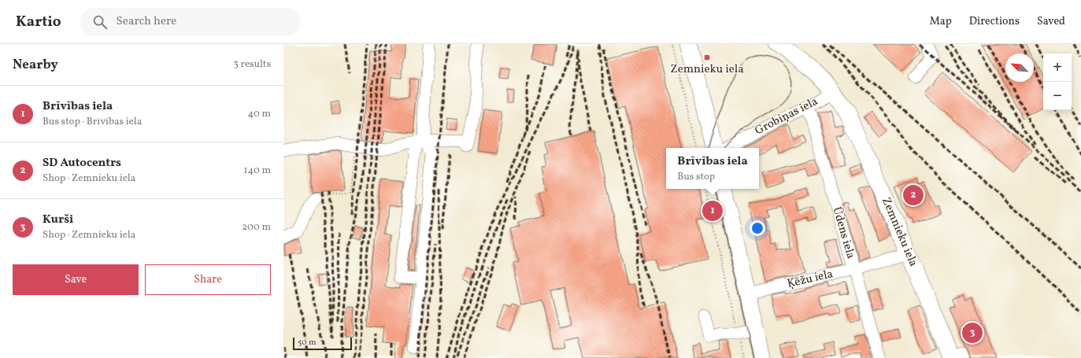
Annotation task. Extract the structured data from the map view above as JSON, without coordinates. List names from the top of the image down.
{
  "streets": {
    "highway": ["Zemnieku iela"],
    "street": ["Grobiņas iela", "Ūdens iela", "Ķēžu iela"]
  },
  "crossings": [
    ["Grobiņas iela", "Zemnieku iela"],
    ["Grobiņas iela", "Ūdens iela"],
    ["Zemnieku iela", "Ķēžu iela"],
    ["Ūdens iela", "Ķēžu iela"]
  ],
  "places": {
    "transit": ["Zemnieku iela"]
  },
  "scale_bar": "50 m",
  "north": "top left",
  "page": {
    "header": "Kartio",
    "search": "Search here",
    "nav": ["Map", "Directions", "Saved"],
    "heading": ["Nearby", "3 results"],
    "map_buttons": ["+", "−"],
    "list": [
      {
        "mark": "1",
        "name": "Brīvības iela",
        "note": "Bus stop · Brīvības iela",
        "value": "40 m"
      },
      {
        "mark": "2",
        "name": "SD Autocentrs",
        "note": "Shop · Zemnieku iela",
        "value": "140 m"
      },
      {
        "mark": "3",
        "name": "Kurši",
        "note": "Shop · Zemnieku iela",
        "value": "200 m"
      }
    ],
    "popup": ["Brīvības iela", "Bus stop"],
    "pins": ["2", "1", "3"],
    "buttons": ["Save", "Share"],
    "scale": "50 m"
  }
}
